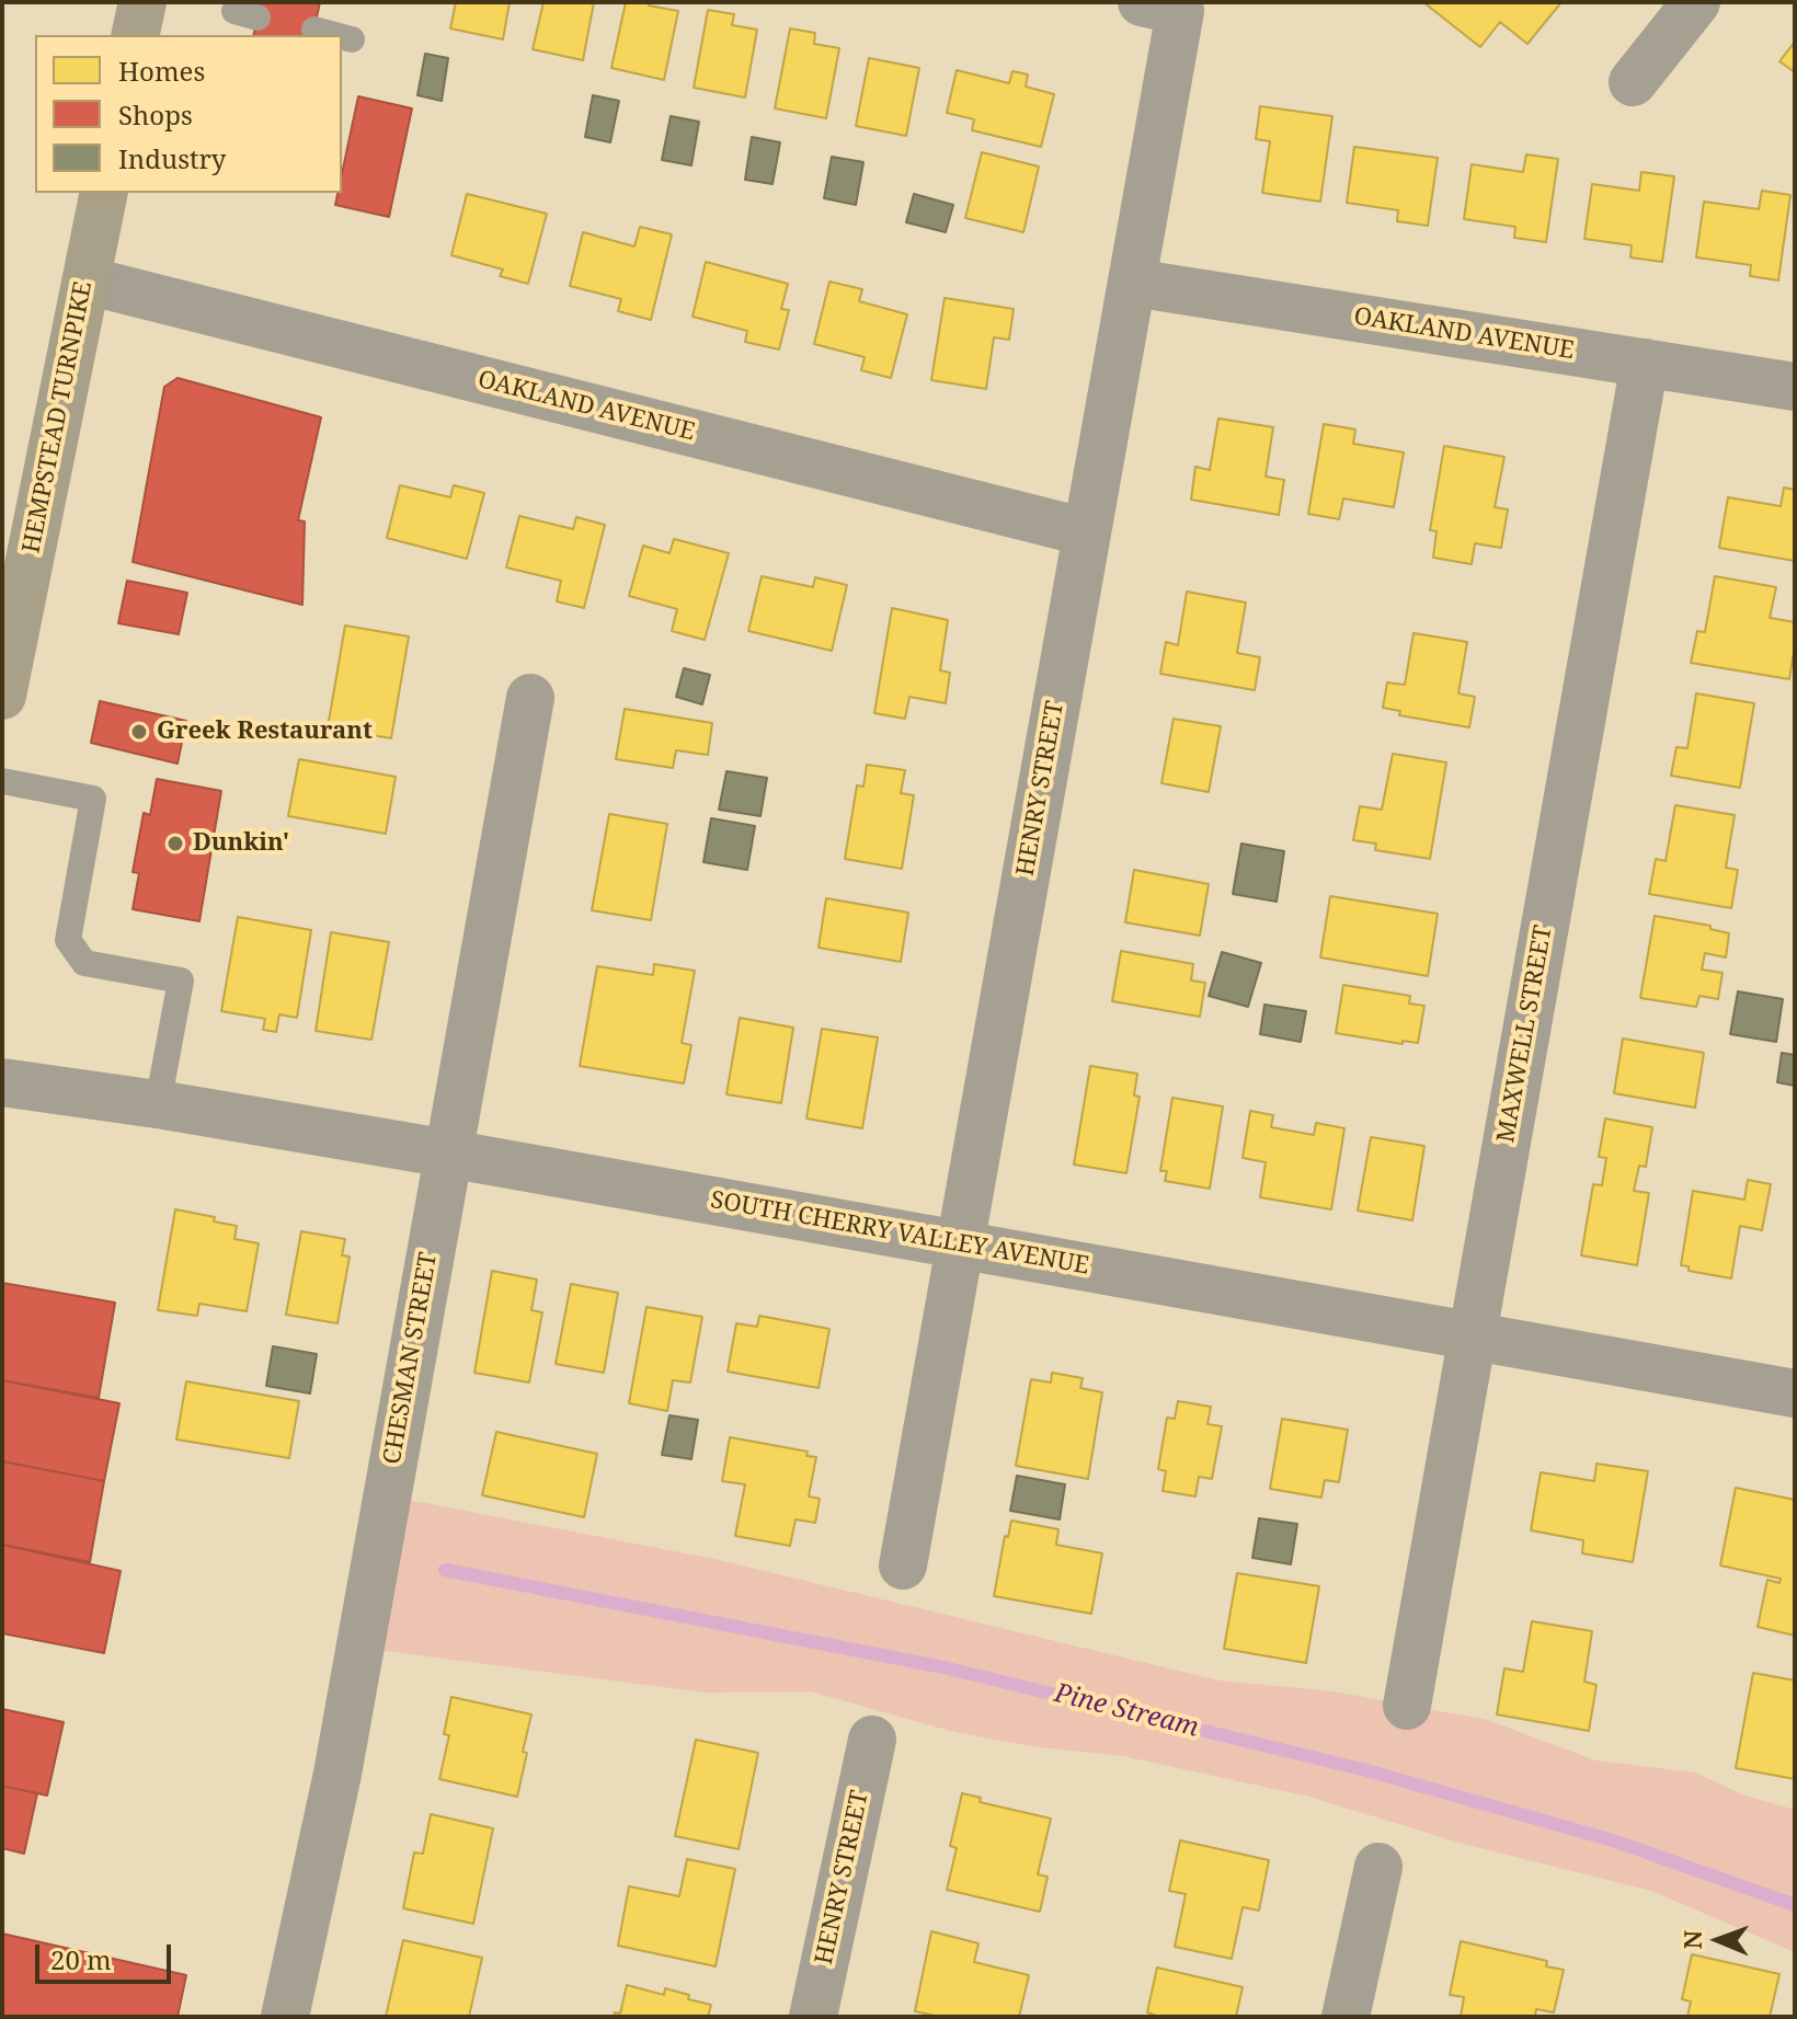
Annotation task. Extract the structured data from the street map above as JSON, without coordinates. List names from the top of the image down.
{
  "streets": {
    "main road": ["HEMPSTEAD TURNPIKE"],
    "street": [
      "OAKLAND AVENUE",
      "HENRY STREET",
      "MAXWELL STREET",
      "SOUTH CHERRY VALLEY AVENUE",
      "CHESMAN STREET"
    ]
  },
  "crossings": [
    ["OAKLAND AVENUE", "HEMPSTEAD TURNPIKE"],
    ["OAKLAND AVENUE", "HENRY STREET"],
    ["OAKLAND AVENUE", "MAXWELL STREET"],
    ["HENRY STREET", "SOUTH CHERRY VALLEY AVENUE"],
    ["MAXWELL STREET", "SOUTH CHERRY VALLEY AVENUE"],
    ["SOUTH CHERRY VALLEY AVENUE", "CHESMAN STREET"]
  ],
  "water": ["Pine Stream"],
  "places": ["Greek Restaurant", "Dunkin'"],
  "legend": ["Homes", "Shops", "Industry"],
  "scale_bar": "20 m",
  "north": "left"
}
